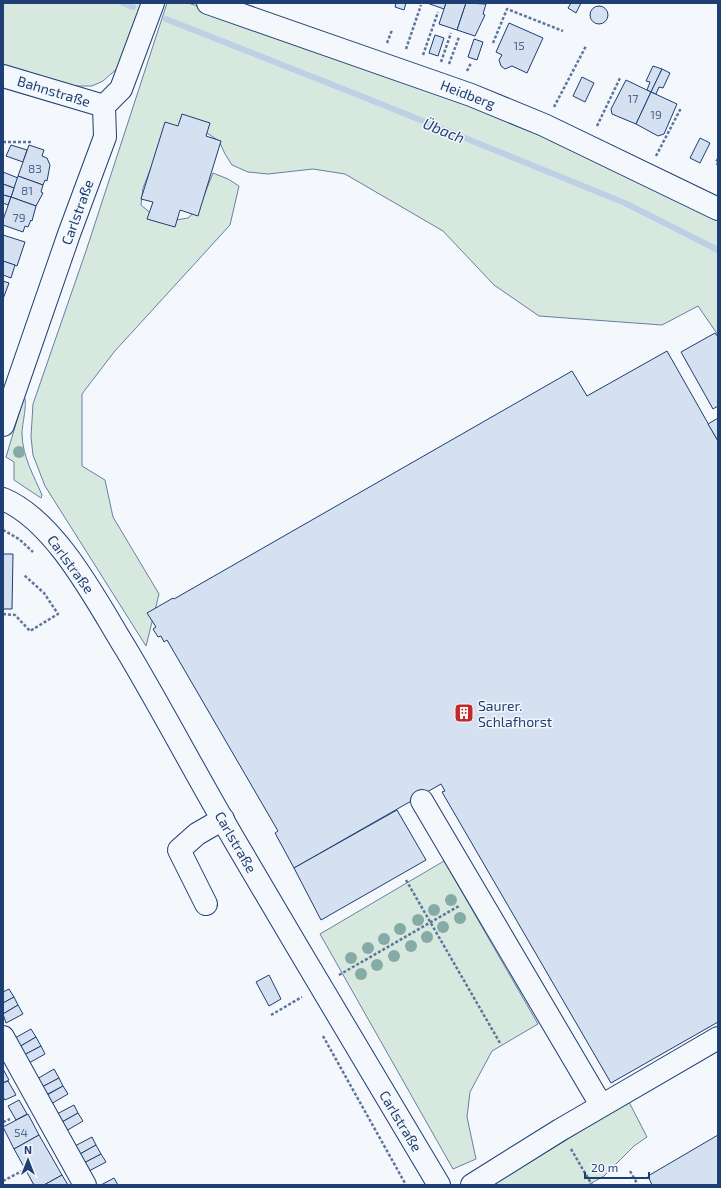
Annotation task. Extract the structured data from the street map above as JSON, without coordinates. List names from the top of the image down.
{
  "streets": {
    "street": ["Bahnstraße", "Heidberg", "Carlstraße"]
  },
  "crossings": [
    ["Bahnstraße", "Carlstraße"]
  ],
  "water": ["Übach"],
  "places": {
    "building": ["Saurer. Schlafhorst"]
  },
  "house_numbers": [
    "15",
    "17",
    "19",
    "83",
    "81",
    "79",
    "54"
  ],
  "scale_bar": "20 m",
  "north": "top"
}
